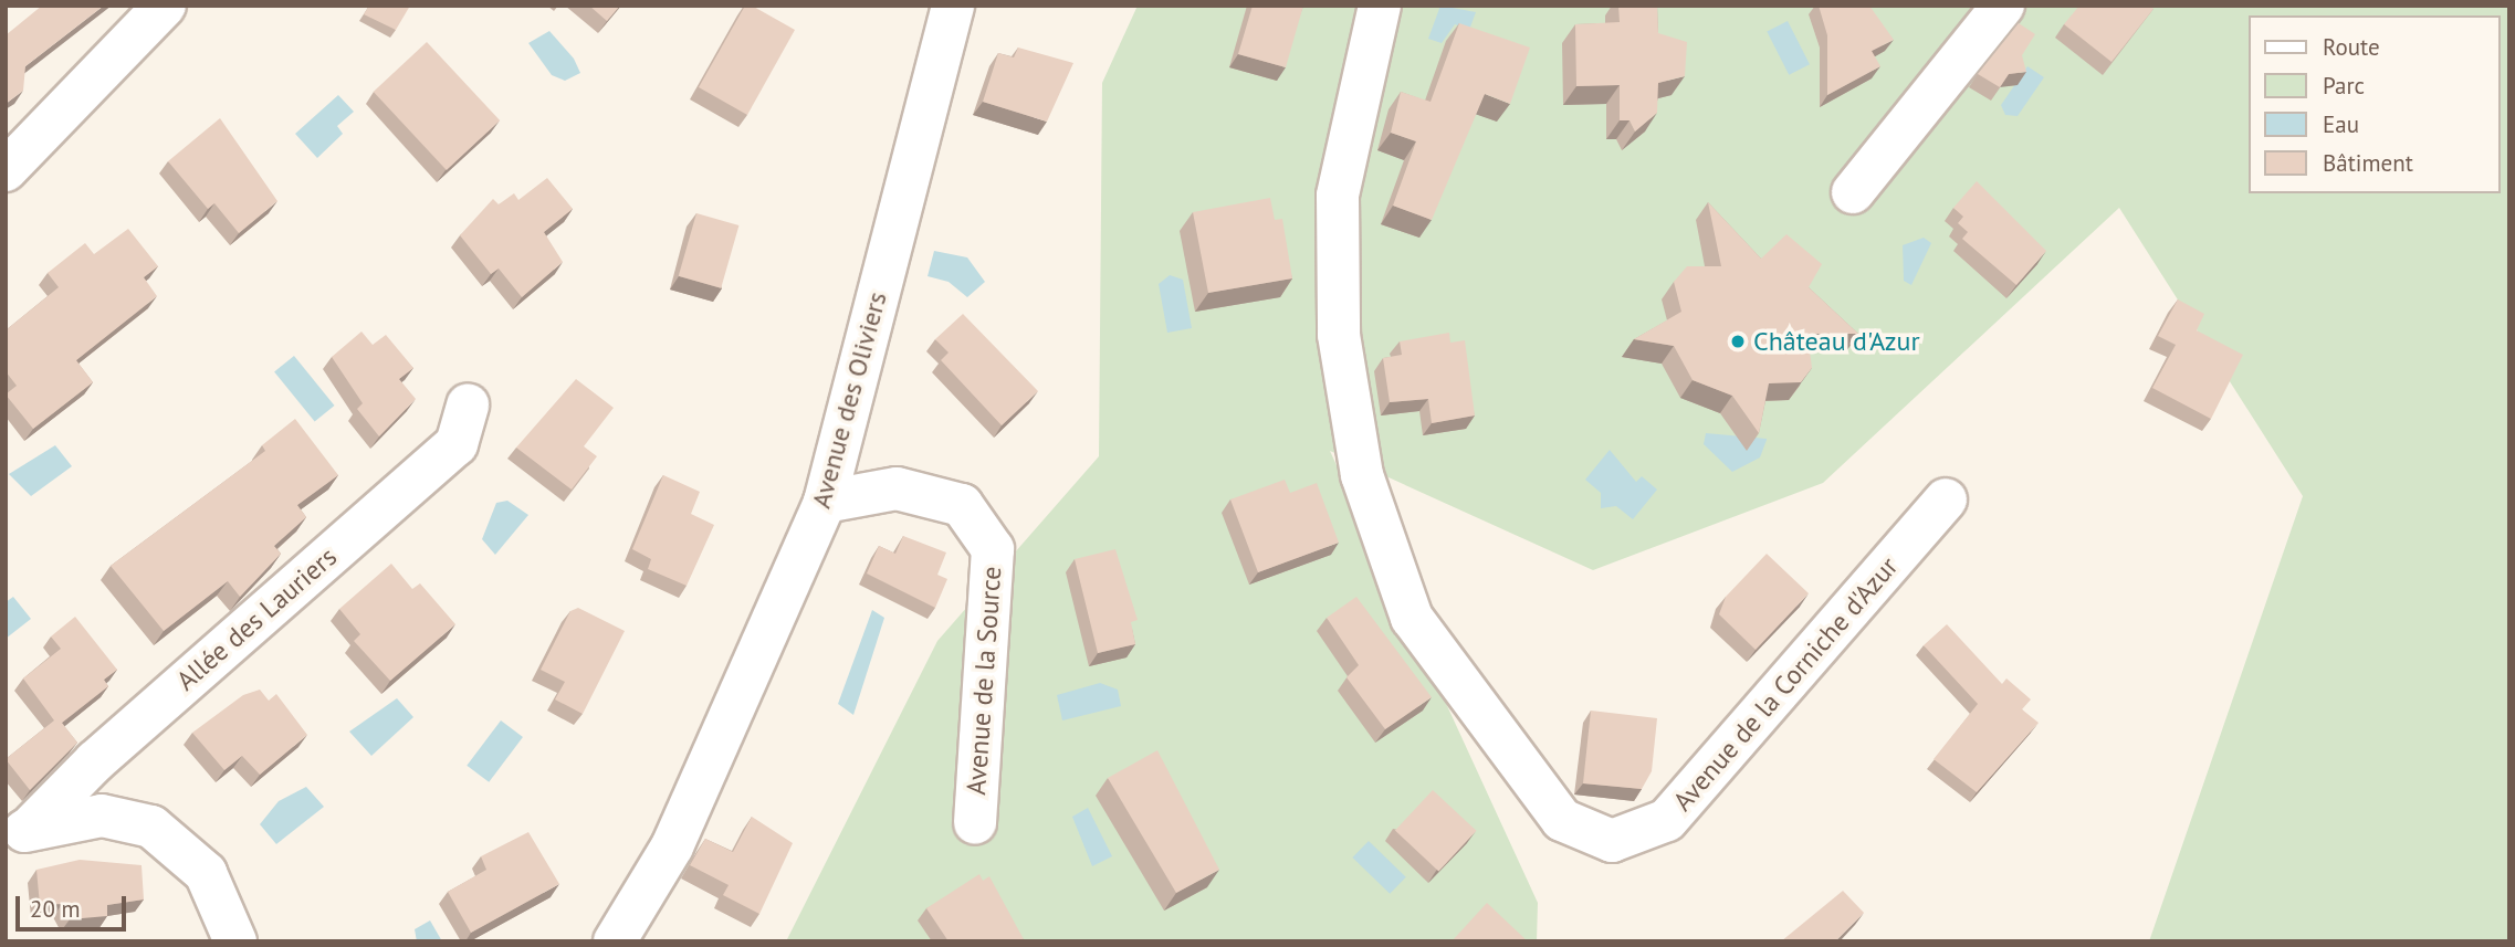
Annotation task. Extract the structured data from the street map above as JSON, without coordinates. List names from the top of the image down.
{
  "streets": {
    "street": [
      "Avenue des Oliviers",
      "Allée des Lauriers",
      "Avenue de la Source",
      "Avenue de la Corniche d'Azur"
    ]
  },
  "crossings": [
    ["Avenue des Oliviers", "Avenue de la Source"]
  ],
  "places": ["Château d'Azur"],
  "legend": [
    "Route",
    "Parc",
    "Eau",
    "Bâtiment"
  ],
  "scale_bar": "20 m"
}
